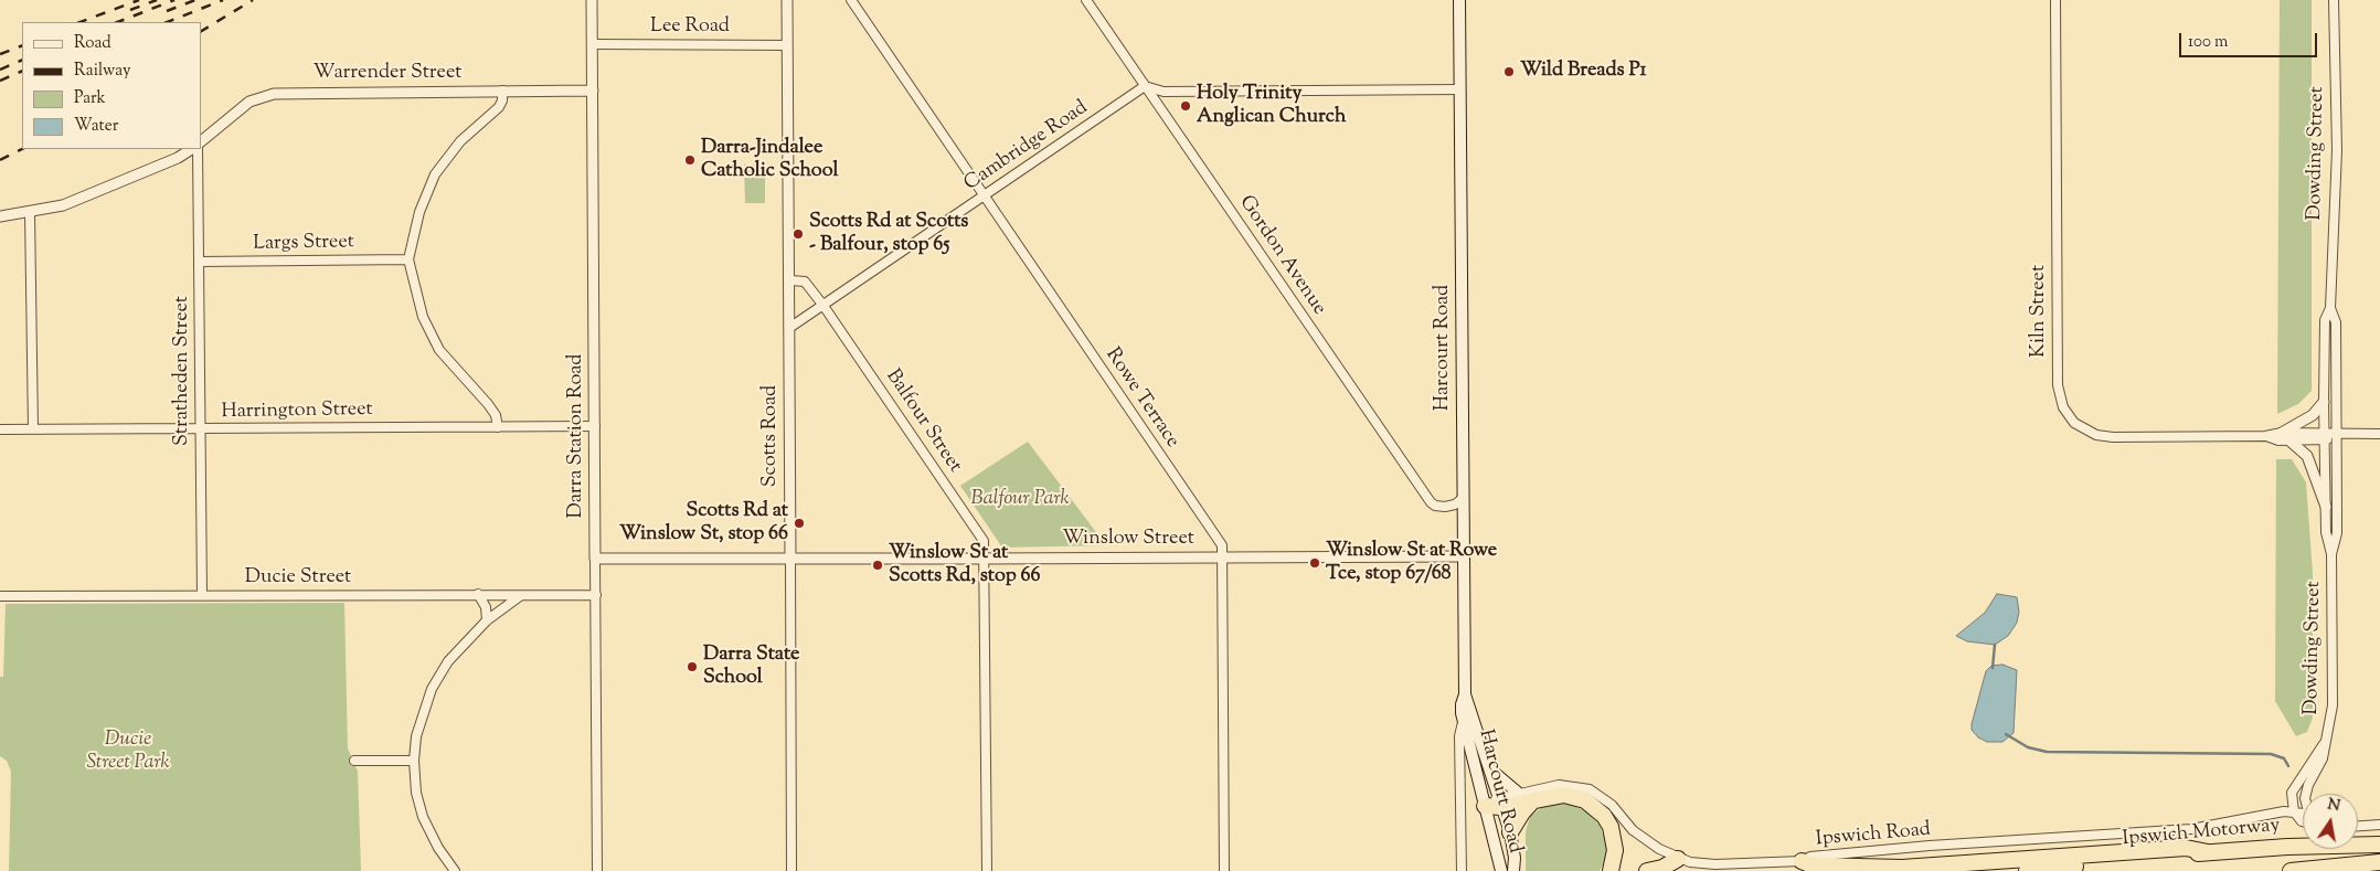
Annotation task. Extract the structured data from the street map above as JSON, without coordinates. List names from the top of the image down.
{
  "streets": {
    "highway": ["Ipswich Motorway"],
    "main road": ["Harcourt Road"],
    "street": [
      "Lee Road",
      "Warrender Street",
      "Cambridge Road",
      "Dowding Street",
      "Largs Street",
      "Gordon Avenue",
      "Kiln Street",
      "Stratheden Street",
      "Rowe Terrace",
      "Harrington Street",
      "Balfour Street",
      "Darra Station Road",
      "Scotts Road",
      "Winslow Street",
      "Ducie Street",
      "Ipswich Road"
    ]
  },
  "crossings": [
    ["Lee Road", "Darra Station Road"],
    ["Lee Road", "Scotts Road"],
    ["Warrender Street", "Darra Station Road"],
    ["Cambridge Road", "Gordon Avenue"],
    ["Cambridge Road", "Rowe Terrace"],
    ["Cambridge Road", "Balfour Street"],
    ["Cambridge Road", "Scotts Road"],
    ["Dowding Street", "Kiln Street"],
    ["Dowding Street", "Ipswich Road"],
    ["Largs Street", "Stratheden Street"],
    ["Gordon Avenue", "Harcourt Road"],
    ["Harcourt Road", "Winslow Street"],
    ["Harcourt Road", "Ipswich Road"],
    ["Stratheden Street", "Harrington Street"],
    ["Stratheden Street", "Ducie Street"],
    ["Rowe Terrace", "Winslow Street"],
    ["Harrington Street", "Darra Station Road"],
    ["Balfour Street", "Scotts Road"],
    ["Balfour Street", "Winslow Street"],
    ["Darra Station Road", "Winslow Street"],
    ["Darra Station Road", "Ducie Street"],
    ["Scotts Road", "Winslow Street"]
  ],
  "parks": ["Balfour Park", "Ducie Street Park"],
  "places": [
    "Wild Breads P1",
    "Holy Trinity Anglican Church",
    "Darra-Jindalee Catholic School",
    "Scotts Rd at Scotts - Balfour, stop 65",
    "Scotts Rd at Winslow St, stop 66",
    "Winslow St at Rowe Tce, stop 67/68",
    "Winslow St at Scotts Rd, stop 66",
    "Darra State School"
  ],
  "legend": [
    "Road",
    "Railway",
    "Park",
    "Water"
  ],
  "scale_bar": "100 m",
  "north": "top"
}
